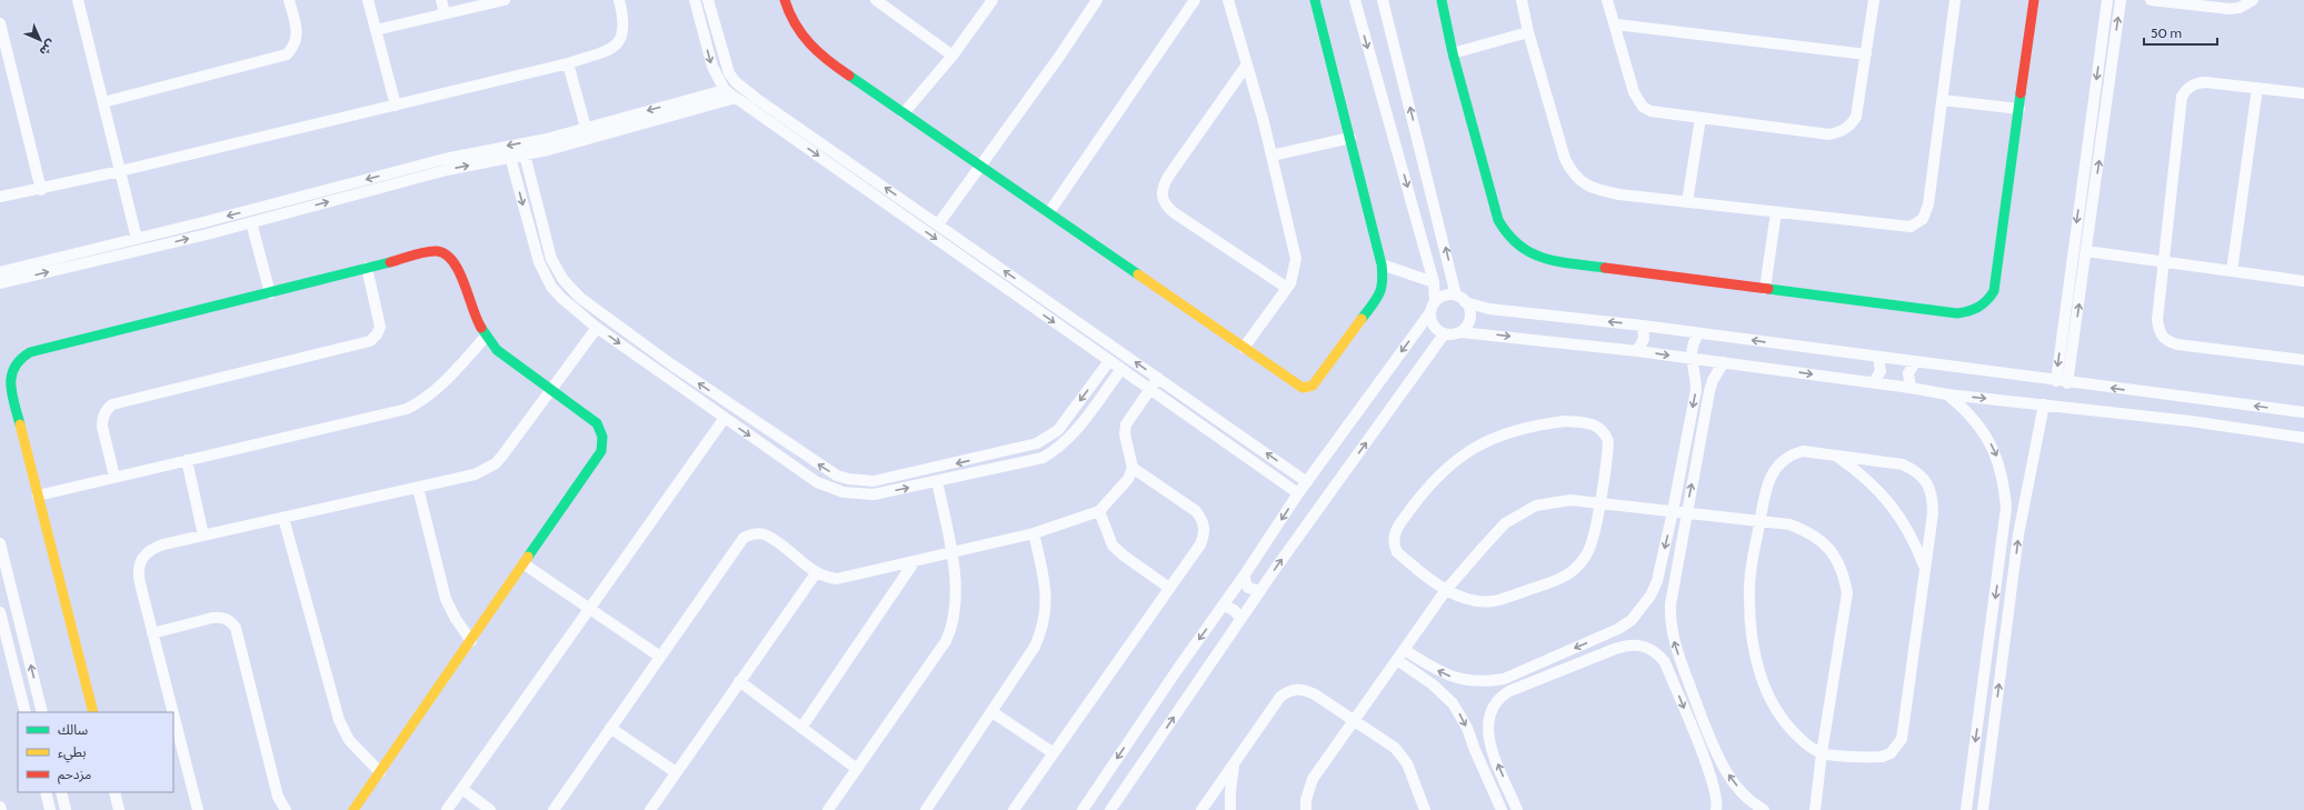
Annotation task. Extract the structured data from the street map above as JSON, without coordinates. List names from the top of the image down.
{
  "legend": ["سالك", "بطيء", "مزدحم"],
  "scale_bar": "50 m",
  "north": "bottom right"
}
